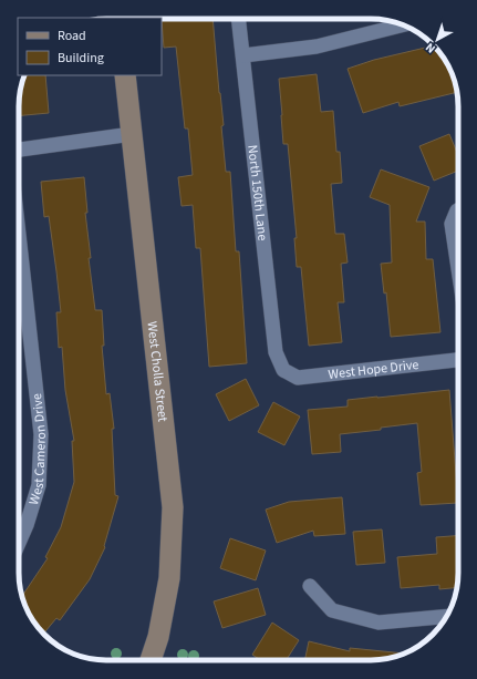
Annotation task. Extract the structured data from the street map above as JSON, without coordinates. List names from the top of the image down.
{
  "streets": {
    "street": [
      "North 150th Lane",
      "West Hope Drive",
      "West Cholla Street",
      "West Cameron Drive"
    ]
  },
  "crossings": [
    ["North 150th Lane", "West Hope Drive"]
  ],
  "legend": ["Road", "Building"],
  "north": "bottom left"
}
